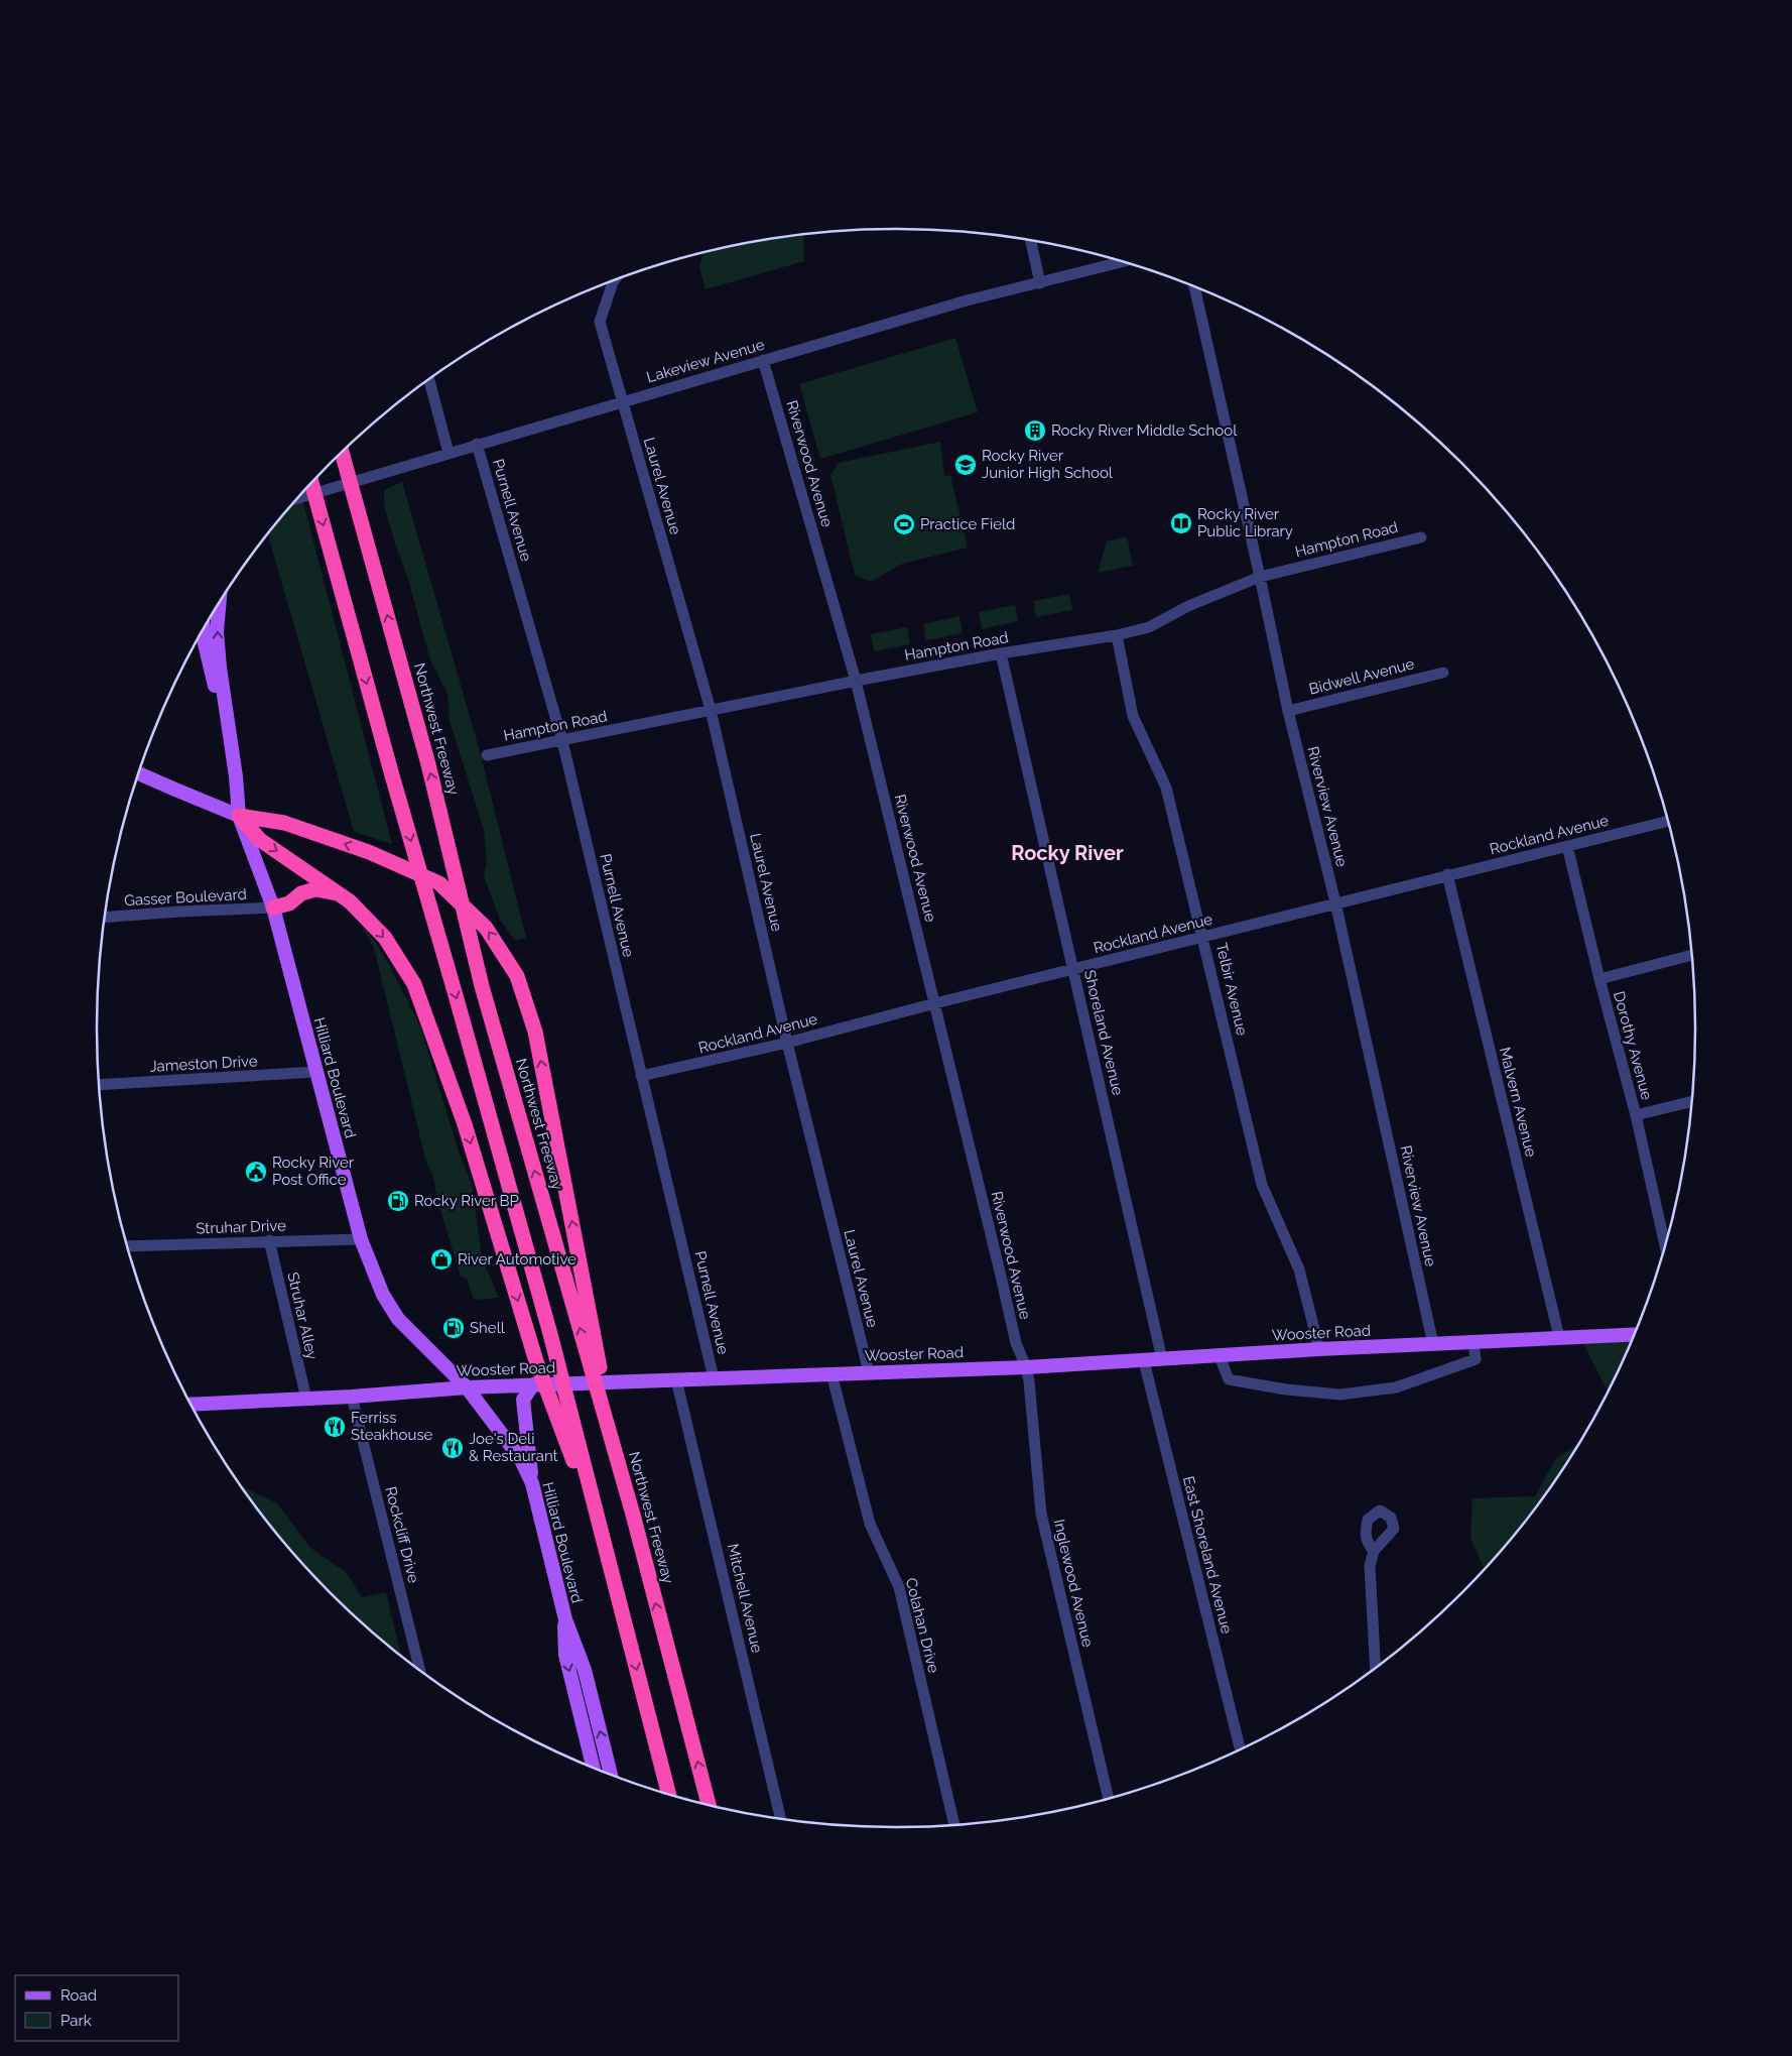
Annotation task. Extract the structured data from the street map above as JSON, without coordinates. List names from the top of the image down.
{
  "streets": {
    "highway": ["Northwest Freeway"],
    "main road": ["Hilliard Boulevard", "Wooster Road"],
    "street": [
      "Lakeview Avenue",
      "Riverwood Avenue",
      "Laurel Avenue",
      "Purnell Avenue",
      "Hampton Road",
      "Bidwell Avenue",
      "Riverview Avenue",
      "Rockland Avenue",
      "Gasser Boulevard",
      "Telbir Avenue",
      "Shoreland Avenue",
      "Dorothy Avenue",
      "Jameston Drive",
      "Malvern Avenue",
      "Struhar Drive",
      "Struhar Alley",
      "Rockcliff Drive",
      "East Shoreland Avenue",
      "Inglewood Avenue",
      "Mitchell Avenue",
      "Colahan Drive"
    ]
  },
  "crossings": [
    ["Lakeview Avenue", "Riverwood Avenue"],
    ["Lakeview Avenue", "Laurel Avenue"],
    ["Lakeview Avenue", "Purnell Avenue"],
    ["Riverwood Avenue", "Hampton Road"],
    ["Riverwood Avenue", "Rockland Avenue"],
    ["Riverwood Avenue", "Wooster Road"],
    ["Riverwood Avenue", "Inglewood Avenue"],
    ["Laurel Avenue", "Hampton Road"],
    ["Laurel Avenue", "Rockland Avenue"],
    ["Laurel Avenue", "Wooster Road"],
    ["Purnell Avenue", "Hampton Road"],
    ["Purnell Avenue", "Rockland Avenue"],
    ["Purnell Avenue", "Wooster Road"],
    ["Hampton Road", "Riverview Avenue"],
    ["Hampton Road", "Telbir Avenue"],
    ["Hampton Road", "Shoreland Avenue"],
    ["Bidwell Avenue", "Riverview Avenue"],
    ["Riverview Avenue", "Rockland Avenue"],
    ["Riverview Avenue", "Wooster Road"],
    ["Rockland Avenue", "Telbir Avenue"],
    ["Rockland Avenue", "Shoreland Avenue"],
    ["Rockland Avenue", "Dorothy Avenue"],
    ["Rockland Avenue", "Malvern Avenue"],
    ["Gasser Boulevard", "Hilliard Boulevard"],
    ["Telbir Avenue", "Wooster Road"],
    ["Shoreland Avenue", "Wooster Road"],
    ["Jameston Drive", "Hilliard Boulevard"],
    ["Hilliard Boulevard", "Struhar Drive"],
    ["Hilliard Boulevard", "Wooster Road"],
    ["Malvern Avenue", "Wooster Road"],
    ["Struhar Drive", "Struhar Alley"],
    ["Struhar Alley", "Wooster Road"],
    ["Wooster Road", "Rockcliff Drive"],
    ["Wooster Road", "East Shoreland Avenue"],
    ["Wooster Road", "Inglewood Avenue"],
    ["Wooster Road", "Mitchell Avenue"],
    ["Wooster Road", "Colahan Drive"]
  ],
  "districts": ["Rocky River"],
  "places": {
    "building": ["Rocky River Middle School"],
    "school or university": ["Rocky River Junior High School"],
    "library": ["Rocky River Public Library"],
    "sports": ["Practice Field"],
    "public building": ["Rocky River Post Office"],
    "fuel station": ["Rocky River BP", "Shell"],
    "shop": ["River Automotive"],
    "restaurant": ["Ferriss Steakhouse", "Joe's Deli & Restaurant"]
  },
  "legend": ["Road", "Park"]
}
